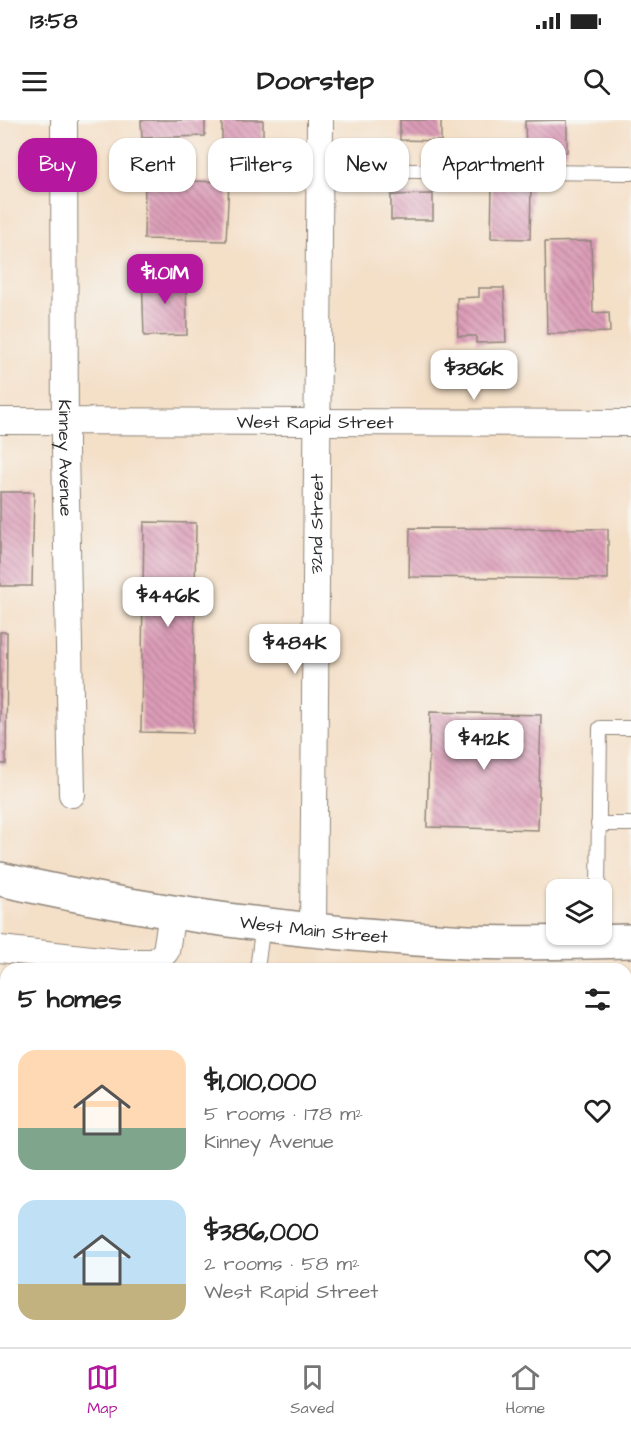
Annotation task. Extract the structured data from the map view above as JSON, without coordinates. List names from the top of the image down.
{
  "streets": {
    "main road": ["West Main Street"],
    "street": ["West Rapid Street", "Kinney Avenue", "32nd Street"]
  },
  "crossings": [
    ["West Rapid Street", "Kinney Avenue"],
    ["West Rapid Street", "32nd Street"],
    ["32nd Street", "West Main Street"]
  ],
  "page": {
    "status": "13:58",
    "header": "Doorstep",
    "chip": [
      "Buy",
      "Rent",
      "Filters",
      "New",
      "Apartment"
    ],
    "price": [
      "$1.01M",
      "$386K",
      "$446K",
      "$484K",
      "$412K"
    ],
    "heading": "5 homes",
    "list": [
      {
        "name": "$1,010,000",
        "note": "5 rooms · 178 m² · Kinney Avenue"
      },
      {
        "name": "$386,000",
        "note": "2 rooms · 58 m² · West Rapid Street"
      }
    ],
    "tabs": ["Map", "Saved", "Home"]
  }
}
